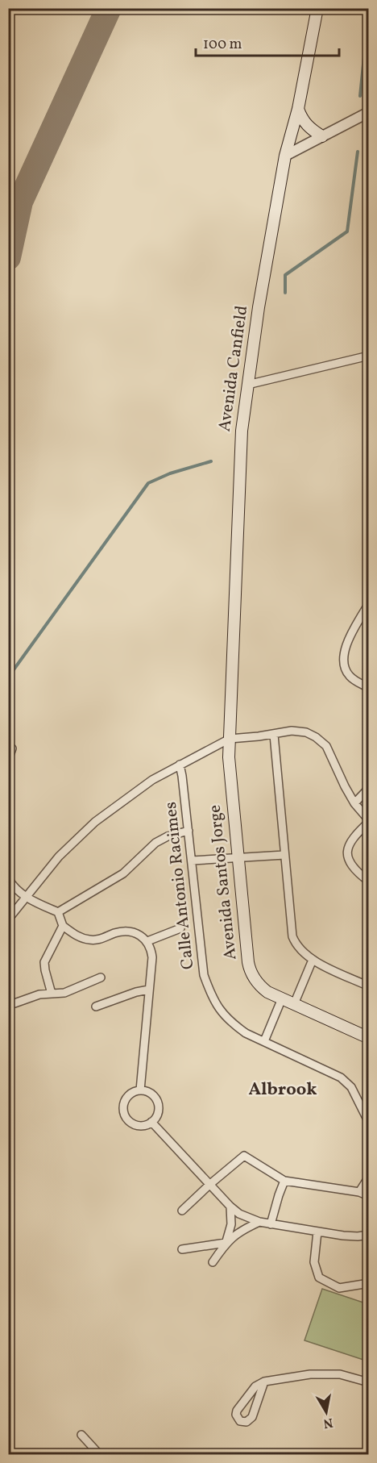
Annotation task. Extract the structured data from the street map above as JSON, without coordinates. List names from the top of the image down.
{
  "streets": {
    "main road": ["Avenida Canfield", "Avenida Santos Jorge"],
    "street": ["Calle Antonio Racimes"]
  },
  "crossings": [
    ["Avenida Canfield", "Avenida Santos Jorge"]
  ],
  "districts": ["Albrook"],
  "scale_bar": "100 m",
  "north": "bottom"
}
